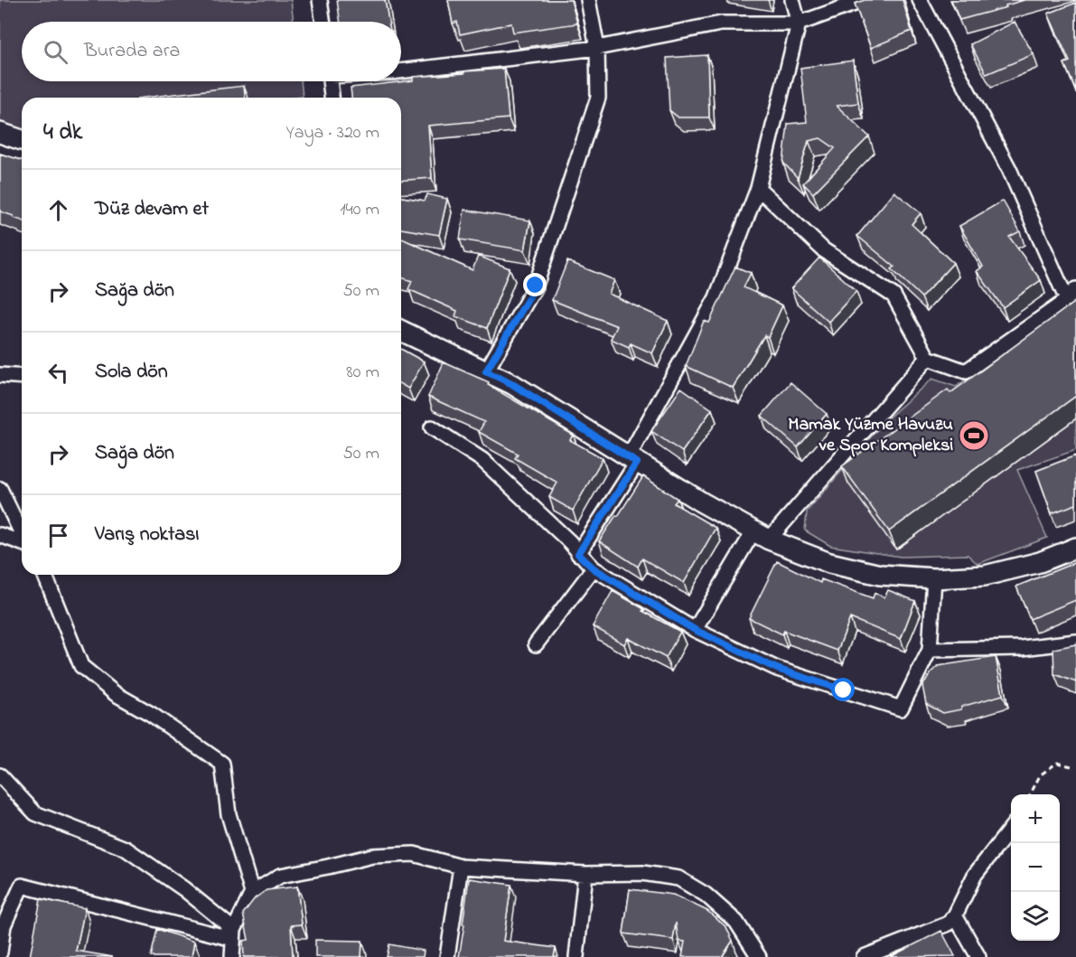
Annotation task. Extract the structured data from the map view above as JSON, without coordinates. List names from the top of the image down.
{
  "places": {
    "sports": ["Mamak Yüzme Havuzu ve Spor Kompleksi"]
  },
  "page": {
    "search": "Burada ara",
    "heading": ["4 dk", "Yaya · 320 m"],
    "list": [
      ["Düz devam et", "140 m"],
      ["Sağa dön", "50 m"],
      ["Sola dön", "80 m"],
      ["Sağa dön", "50 m"],
      "Varış noktası"
    ],
    "map_buttons": ["+", "−"]
  }
}
